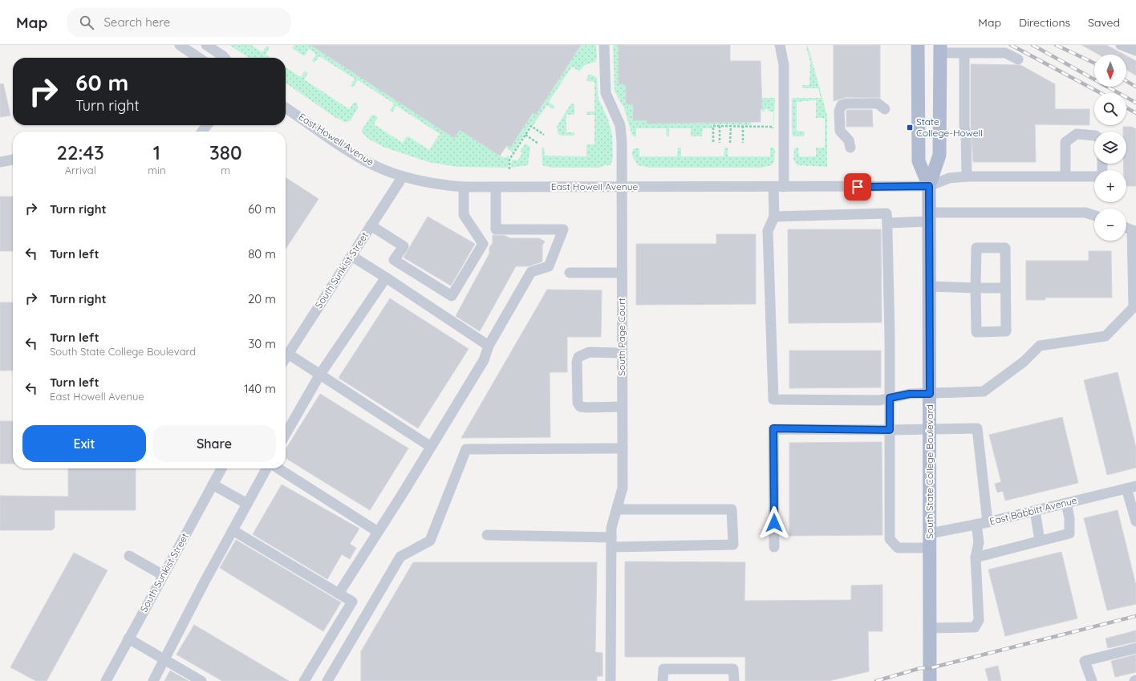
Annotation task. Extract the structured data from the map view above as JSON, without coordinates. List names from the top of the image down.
{
  "streets": {
    "main road": ["South State College Boulevard"],
    "street": [
      "East Howell Avenue",
      "South Sunkist Street",
      "South Page Court",
      "East Babbitt Avenue"
    ]
  },
  "crossings": [
    ["East Howell Avenue", "South Sunkist Street"],
    ["East Howell Avenue", "South Page Court"],
    ["East Howell Avenue", "South State College Boulevard"],
    ["South State College Boulevard", "East Babbitt Avenue"]
  ],
  "places": {
    "transit": ["State College-Howell"]
  },
  "north": "bottom",
  "page": {
    "header": "Map",
    "search": "Search here",
    "nav": ["Map", "Directions", "Saved"],
    "map_buttons": ["+", "−"],
    "turn": ["60 m", "Turn right"],
    "eta": [
      "22:43",
      "Arrival",
      "1",
      "min",
      "380",
      "m"
    ],
    "list": [
      {
        "name": "Turn right",
        "value": "60 m"
      },
      {
        "name": "Turn left",
        "value": "80 m"
      },
      {
        "name": "Turn right",
        "value": "20 m"
      },
      {
        "name": "Turn left",
        "note": "South State College Boulevard",
        "value": "30 m"
      },
      {
        "name": "Turn left",
        "note": "East Howell Avenue",
        "value": "140 m"
      }
    ],
    "buttons": ["Exit", "Share"]
  }
}
